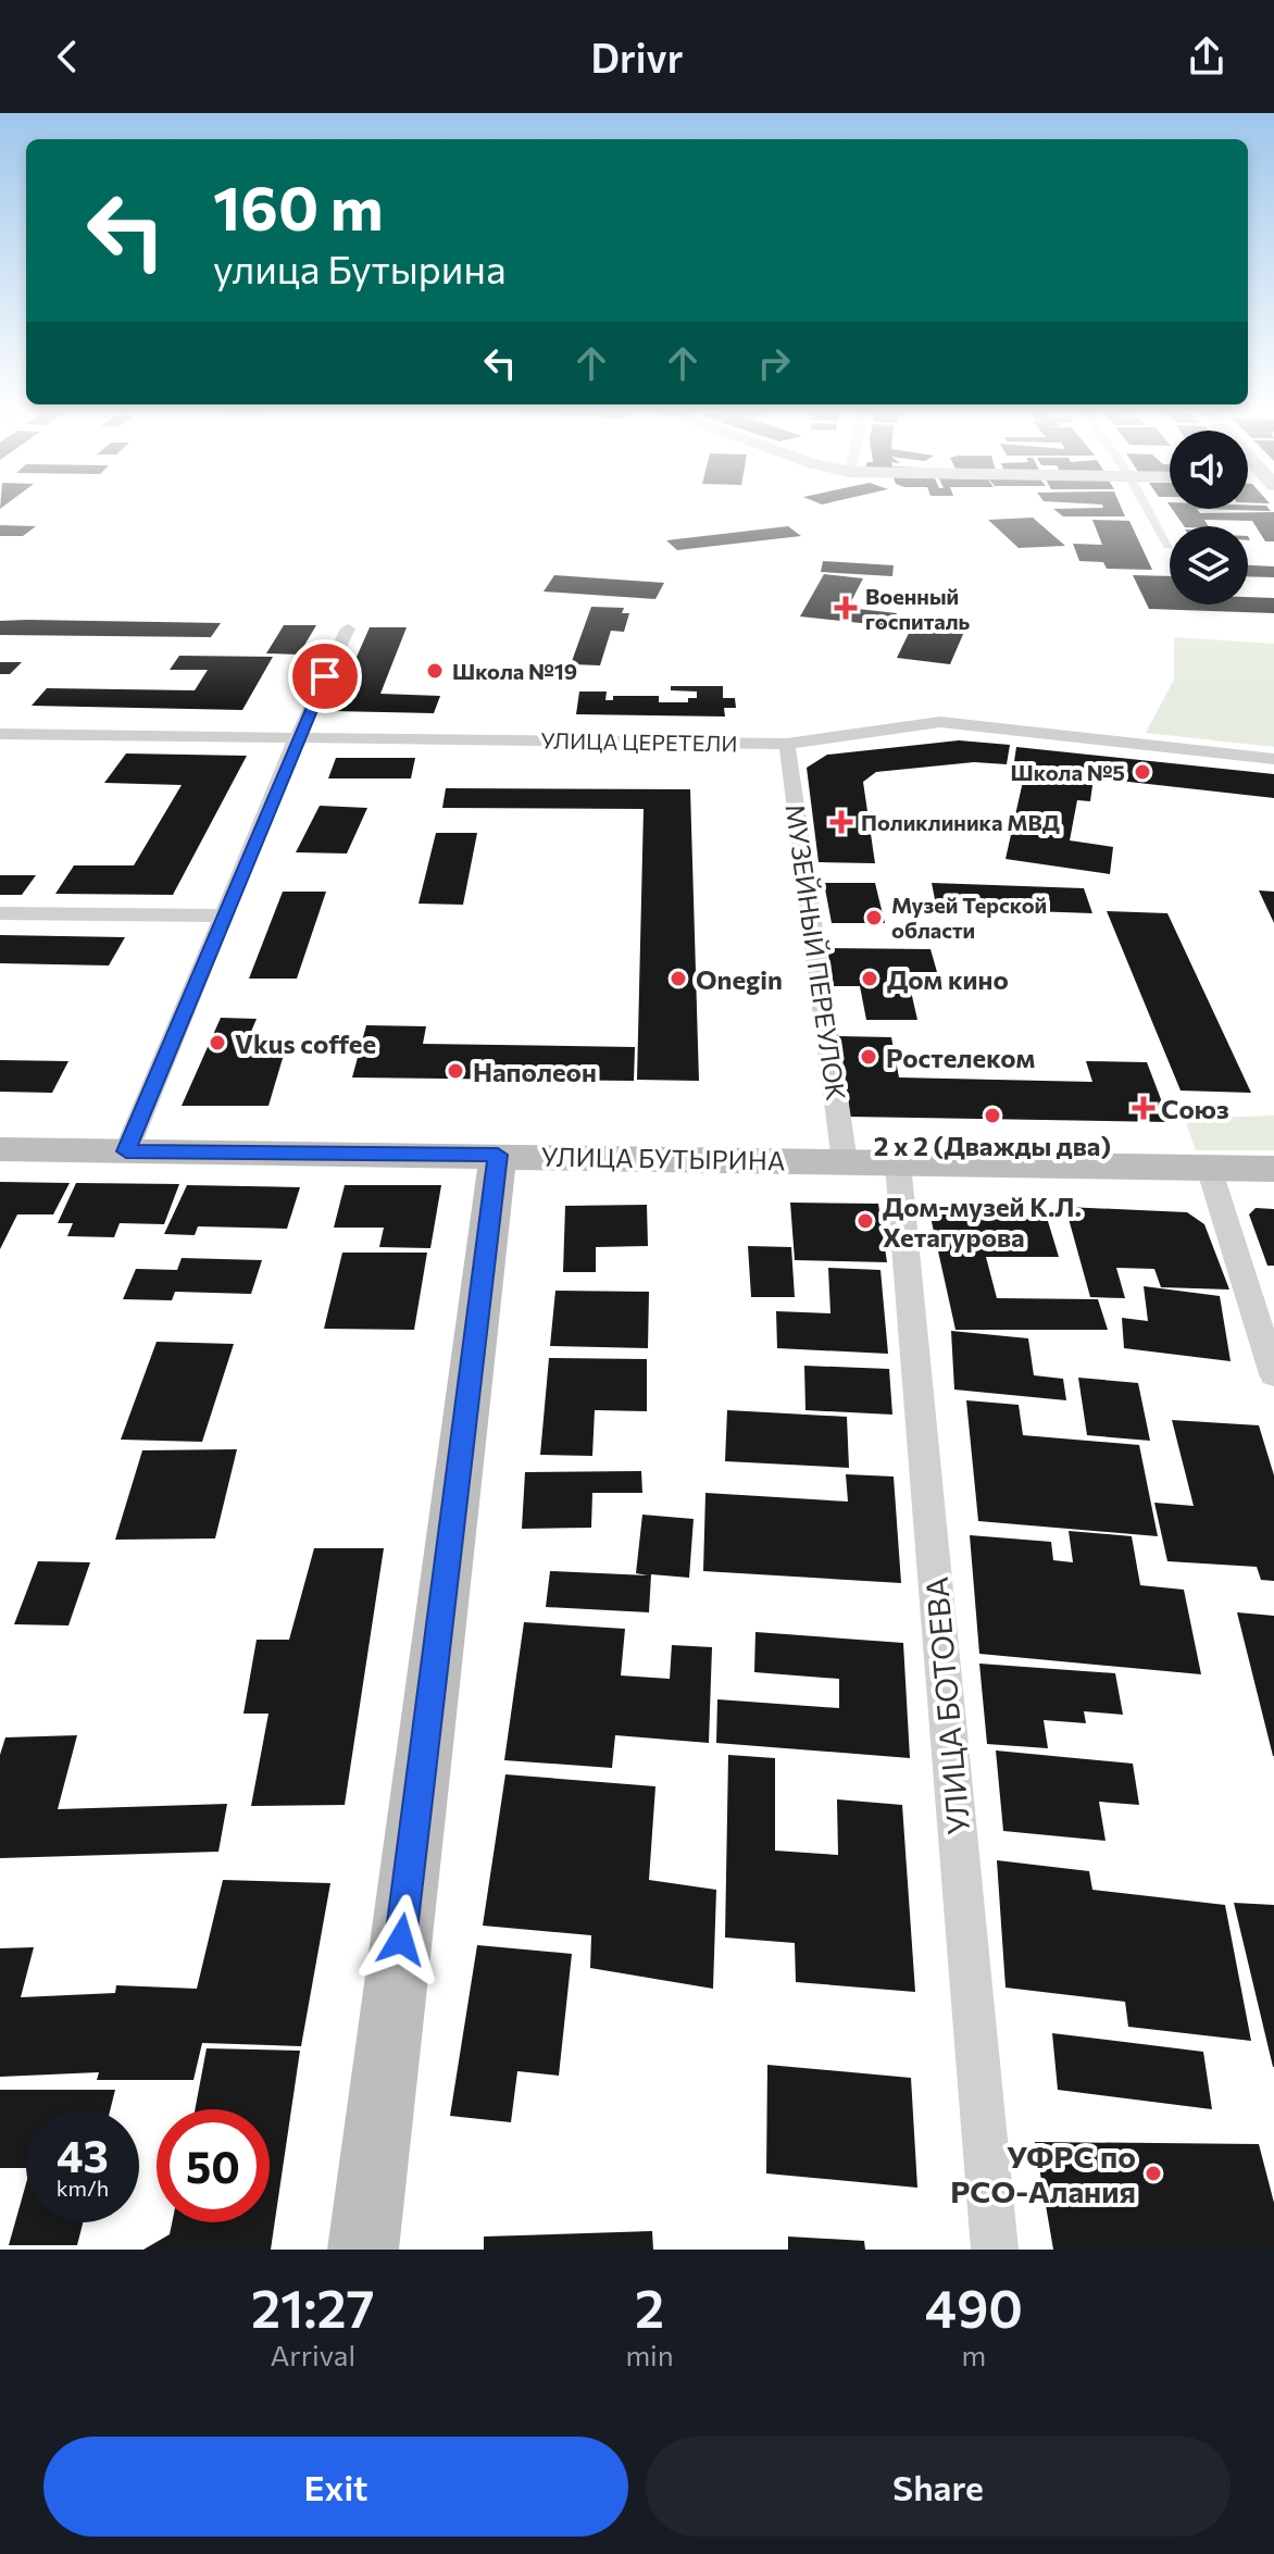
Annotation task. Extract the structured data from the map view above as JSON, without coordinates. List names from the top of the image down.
{
  "streets": {
    "main road": ["УЛИЦА БУТЫРИНА"],
    "street": ["УЛИЦА ЦЕРЕТЕЛИ", "МУЗЕЙНЫЙ ПЕРЕУЛОК", "УЛИЦА БОТОЕВА"]
  },
  "crossings": [
    ["УЛИЦА ЦЕРЕТЕЛИ", "МУЗЕЙНЫЙ ПЕРЕУЛОК"],
    ["МУЗЕЙНЫЙ ПЕРЕУЛОК", "УЛИЦА БУТЫРИНА"],
    ["УЛИЦА БУТЫРИНА", "УЛИЦА БОТОЕВА"]
  ],
  "places": {
    "health": ["Военный госпиталь", "Поликлиника МВД", "Союз"],
    "other": [
      "Школа №19",
      "Школа №5",
      "Музей Терской области",
      "Onegin",
      "Дом кино",
      "Vkus coffee",
      "Ростелеком",
      "Наполеон",
      "2 х 2 (Дважды два)",
      "Дом-музей К.Л. Хетагурова",
      "УФРС по РСО-Алания"
    ]
  },
  "page": {
    "header": "Drivr",
    "turn": ["160 m", "улица Бутырина"],
    "speed": "43 km/h",
    "limit": "50",
    "eta": [
      "21:27",
      "Arrival",
      "2",
      "min",
      "490",
      "m"
    ],
    "buttons": ["Exit", "Share"]
  }
}
